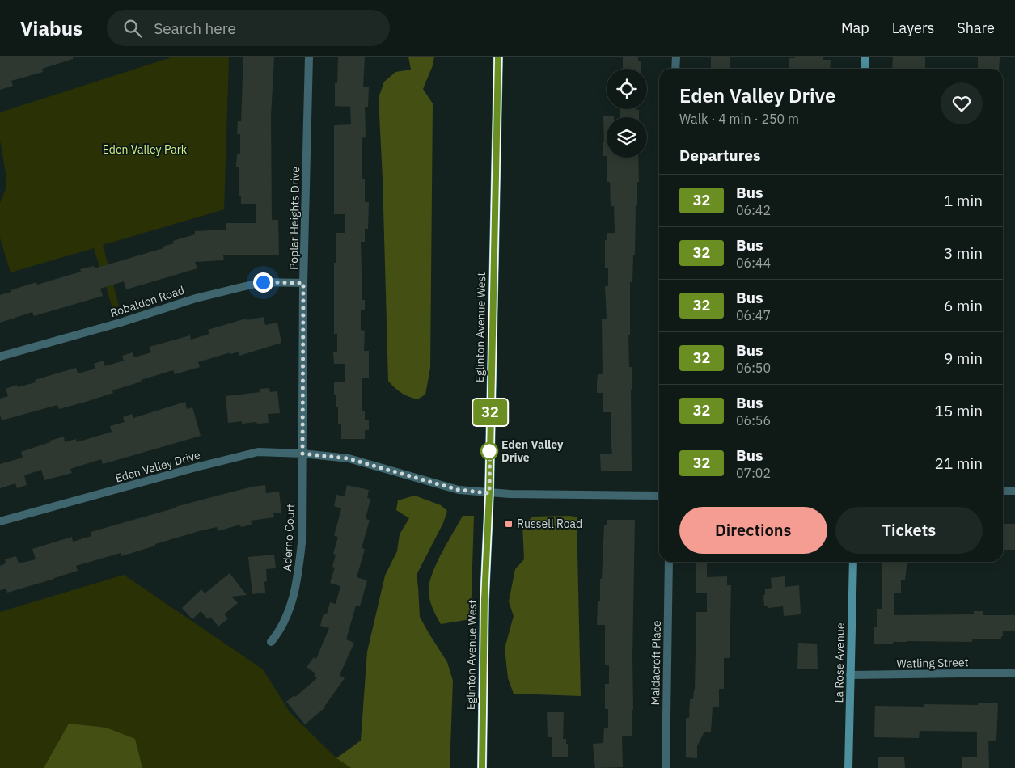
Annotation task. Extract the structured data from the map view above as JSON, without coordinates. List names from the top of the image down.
{
  "streets": {
    "main road": ["Eglinton Avenue West"],
    "street": [
      "Poplar Heights Drive",
      "Robaldon Road",
      "Eden Valley Drive",
      "Aderno Court",
      "Maidacroft Place",
      "La Rose Avenue",
      "Watling Street"
    ]
  },
  "crossings": [
    ["Poplar Heights Drive", "Robaldon Road"],
    ["Poplar Heights Drive", "Eden Valley Drive"],
    ["Poplar Heights Drive", "Aderno Court"],
    ["Eglinton Avenue West", "Eden Valley Drive"],
    ["Eden Valley Drive", "Aderno Court"],
    ["La Rose Avenue", "Watling Street"]
  ],
  "parks": ["Eden Valley Park"],
  "places": {
    "other": ["Eden Valley Drive"],
    "transit": ["Russell Road"]
  },
  "lines": ["bus line 32"],
  "page": {
    "header": "Viabus",
    "search": "Search here",
    "nav": ["Map", "Layers", "Share"],
    "on_map": "32",
    "heading": [
      ["Eden Valley Drive", "Walk · 4 min · 250 m"],
      "Departures"
    ],
    "list": [
      {
        "mark": "32",
        "name": "Bus",
        "note": "06:42",
        "value": "1 min"
      },
      {
        "mark": "32",
        "name": "Bus",
        "note": "06:44",
        "value": "3 min"
      },
      {
        "mark": "32",
        "name": "Bus",
        "note": "06:47",
        "value": "6 min"
      },
      {
        "mark": "32",
        "name": "Bus",
        "note": "06:50",
        "value": "9 min"
      },
      {
        "mark": "32",
        "name": "Bus",
        "note": "06:56",
        "value": "15 min"
      },
      {
        "mark": "32",
        "name": "Bus",
        "note": "07:02",
        "value": "21 min"
      }
    ],
    "buttons": ["Directions", "Tickets"]
  }
}
